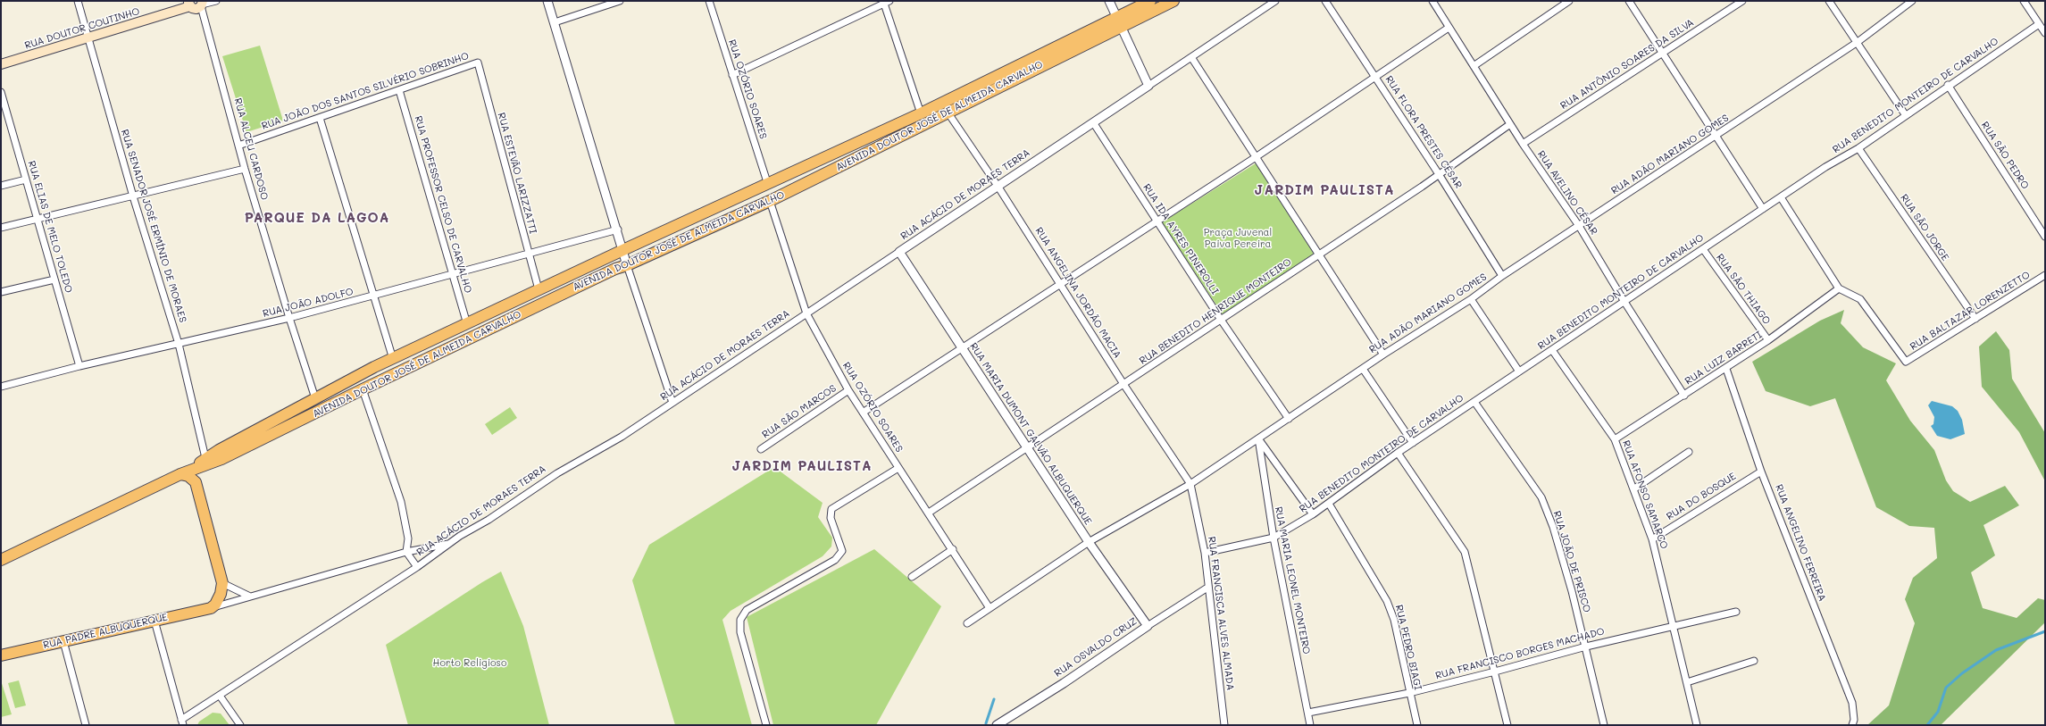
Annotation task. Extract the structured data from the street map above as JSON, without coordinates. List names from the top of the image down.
{
  "streets": {
    "main road": ["RUA DOUTOR COUTINHO", "AVENIDA DOUTOR JOSÉ DE ALMEIDA CARVALHO", "RUA PADRE ALBUQUERQUE"],
    "street": [
      "RUA ANTÔNIO SOARES DA SILVA",
      "RUA OZÓRIO SOARES",
      "RUA JOÃO DOS SANTOS SILVÉRIO SOBRINHO",
      "RUA BENEDITO MONTEIRO DE CARVALHO",
      "RUA FLORA PRESTES CÉSAR",
      "RUA ALCEU CARDOSO",
      "RUA ADÃO MARIANO GOMES",
      "RUA SÃO PEDRO",
      "RUA ESTEVÃO LARIZZATTI",
      "RUA AVELINO CÉSAR",
      "RUA ACÁCIO DE MORAES TERRA",
      "RUA PROFESSOR CELSO DE CARVALHO",
      "RUA SENADOR JOSÉ ERMÍNIO DE MORAES",
      "RUA ELIAS DE MELO TOLEDO",
      "RUA SÃO JORGE",
      "RUA IDA AYRES PINEROLLI",
      "RUA SÃO THIAGO",
      "RUA ANGELINA JORDÃO MACIA",
      "RUA JOÃO ADOLFO",
      "RUA BALTAZAR LORENZETTO",
      "RUA BENEDITO HENRIQUE MONTEIRO",
      "RUA LUIZ BARRETI",
      "RUA SÃO MARCOS",
      "RUA MARIA DUMONT GALVÃO ALBUQUERQUE",
      "RUA AFONSO SAMARCO",
      "RUA DO BOSQUE",
      "RUA ANGELINO FERREIRA",
      "RUA JOÃO DE PRISCO",
      "RUA MARIA LEONEL MONTEIRO",
      "RUA FRANCISCA ALVES ALMADA",
      "RUA OSVALDO CRUZ",
      "RUA PEDRO BIAGI",
      "RUA FRANCISCO BORGES MACHADO"
    ]
  },
  "crossings": [
    ["RUA DOUTOR COUTINHO", "RUA ALCEU CARDOSO"],
    ["RUA DOUTOR COUTINHO", "RUA SENADOR JOSÉ ERMÍNIO DE MORAES"],
    ["RUA ANTÔNIO SOARES DA SILVA", "RUA AVELINO CÉSAR"],
    ["RUA OZÓRIO SOARES", "AVENIDA DOUTOR JOSÉ DE ALMEIDA CARVALHO"],
    ["RUA OZÓRIO SOARES", "RUA ADÃO MARIANO GOMES"],
    ["RUA OZÓRIO SOARES", "RUA ACÁCIO DE MORAES TERRA"],
    ["RUA OZÓRIO SOARES", "RUA BENEDITO HENRIQUE MONTEIRO"],
    ["RUA OZÓRIO SOARES", "RUA SÃO MARCOS"],
    ["RUA JOÃO DOS SANTOS SILVÉRIO SOBRINHO", "RUA ALCEU CARDOSO"],
    ["RUA JOÃO DOS SANTOS SILVÉRIO SOBRINHO", "RUA ESTEVÃO LARIZZATTI"],
    ["RUA JOÃO DOS SANTOS SILVÉRIO SOBRINHO", "RUA PROFESSOR CELSO DE CARVALHO"],
    ["RUA BENEDITO MONTEIRO DE CARVALHO", "RUA SÃO PEDRO"],
    ["RUA BENEDITO MONTEIRO DE CARVALHO", "RUA AVELINO CÉSAR"],
    ["RUA BENEDITO MONTEIRO DE CARVALHO", "RUA SÃO JORGE"],
    ["RUA BENEDITO MONTEIRO DE CARVALHO", "RUA SÃO THIAGO"],
    ["RUA BENEDITO MONTEIRO DE CARVALHO", "RUA AFONSO SAMARCO"],
    ["RUA BENEDITO MONTEIRO DE CARVALHO", "RUA JOÃO DE PRISCO"],
    ["RUA BENEDITO MONTEIRO DE CARVALHO", "RUA MARIA LEONEL MONTEIRO"],
    ["RUA BENEDITO MONTEIRO DE CARVALHO", "RUA FRANCISCA ALVES ALMADA"],
    ["RUA BENEDITO MONTEIRO DE CARVALHO", "RUA PEDRO BIAGI"],
    ["AVENIDA DOUTOR JOSÉ DE ALMEIDA CARVALHO", "RUA ALCEU CARDOSO"],
    ["AVENIDA DOUTOR JOSÉ DE ALMEIDA CARVALHO", "RUA ESTEVÃO LARIZZATTI"],
    ["AVENIDA DOUTOR JOSÉ DE ALMEIDA CARVALHO", "RUA PROFESSOR CELSO DE CARVALHO"],
    ["AVENIDA DOUTOR JOSÉ DE ALMEIDA CARVALHO", "RUA SENADOR JOSÉ ERMÍNIO DE MORAES"],
    ["AVENIDA DOUTOR JOSÉ DE ALMEIDA CARVALHO", "RUA ANGELINA JORDÃO MACIA"],
    ["RUA FLORA PRESTES CÉSAR", "RUA ADÃO MARIANO GOMES"],
    ["RUA FLORA PRESTES CÉSAR", "RUA BENEDITO HENRIQUE MONTEIRO"],
    ["RUA ALCEU CARDOSO", "RUA JOÃO ADOLFO"],
    ["RUA ADÃO MARIANO GOMES", "RUA AVELINO CÉSAR"],
    ["RUA ADÃO MARIANO GOMES", "RUA IDA AYRES PINEROLLI"],
    ["RUA ADÃO MARIANO GOMES", "RUA ANGELINA JORDÃO MACIA"],
    ["RUA ADÃO MARIANO GOMES", "RUA MARIA DUMONT GALVÃO ALBUQUERQUE"],
    ["RUA ADÃO MARIANO GOMES", "RUA MARIA LEONEL MONTEIRO"],
    ["RUA ADÃO MARIANO GOMES", "RUA FRANCISCA ALVES ALMADA"],
    ["RUA ESTEVÃO LARIZZATTI", "RUA JOÃO ADOLFO"],
    ["RUA AVELINO CÉSAR", "RUA BENEDITO HENRIQUE MONTEIRO"],
    ["RUA AVELINO CÉSAR", "RUA LUIZ BARRETI"],
    ["RUA ACÁCIO DE MORAES TERRA", "RUA IDA AYRES PINEROLLI"],
    ["RUA ACÁCIO DE MORAES TERRA", "RUA ANGELINA JORDÃO MACIA"],
    ["RUA ACÁCIO DE MORAES TERRA", "RUA MARIA DUMONT GALVÃO ALBUQUERQUE"],
    ["RUA ACÁCIO DE MORAES TERRA", "RUA PADRE ALBUQUERQUE"],
    ["RUA PROFESSOR CELSO DE CARVALHO", "RUA JOÃO ADOLFO"],
    ["RUA SENADOR JOSÉ ERMÍNIO DE MORAES", "RUA JOÃO ADOLFO"],
    ["RUA ELIAS DE MELO TOLEDO", "RUA JOÃO ADOLFO"],
    ["RUA SÃO JORGE", "RUA BALTAZAR LORENZETTO"],
    ["RUA IDA AYRES PINEROLLI", "RUA BENEDITO HENRIQUE MONTEIRO"],
    ["RUA SÃO THIAGO", "RUA LUIZ BARRETI"],
    ["RUA ANGELINA JORDÃO MACIA", "RUA BENEDITO HENRIQUE MONTEIRO"],
    ["RUA ANGELINA JORDÃO MACIA", "RUA FRANCISCA ALVES ALMADA"],
    ["RUA BALTAZAR LORENZETTO", "RUA LUIZ BARRETI"],
    ["RUA BENEDITO HENRIQUE MONTEIRO", "RUA MARIA DUMONT GALVÃO ALBUQUERQUE"],
    ["RUA LUIZ BARRETI", "RUA AFONSO SAMARCO"],
    ["RUA LUIZ BARRETI", "RUA ANGELINO FERREIRA"],
    ["RUA MARIA DUMONT GALVÃO ALBUQUERQUE", "RUA OSVALDO CRUZ"],
    ["RUA AFONSO SAMARCO", "RUA DO BOSQUE"],
    ["RUA AFONSO SAMARCO", "RUA FRANCISCO BORGES MACHADO"],
    ["RUA DO BOSQUE", "RUA ANGELINO FERREIRA"],
    ["RUA JOÃO DE PRISCO", "RUA FRANCISCO BORGES MACHADO"],
    ["RUA MARIA LEONEL MONTEIRO", "RUA FRANCISCO BORGES MACHADO"],
    ["RUA FRANCISCA ALVES ALMADA", "RUA OSVALDO CRUZ"],
    ["RUA PEDRO BIAGI", "RUA FRANCISCO BORGES MACHADO"]
  ],
  "districts": ["JARDIM PAULISTA", "PARQUE DA LAGOA", "JARDIM PAULISTA"],
  "parks": ["Praça Juvenal Paiva Pereira", "Horto Religioso"]
}
